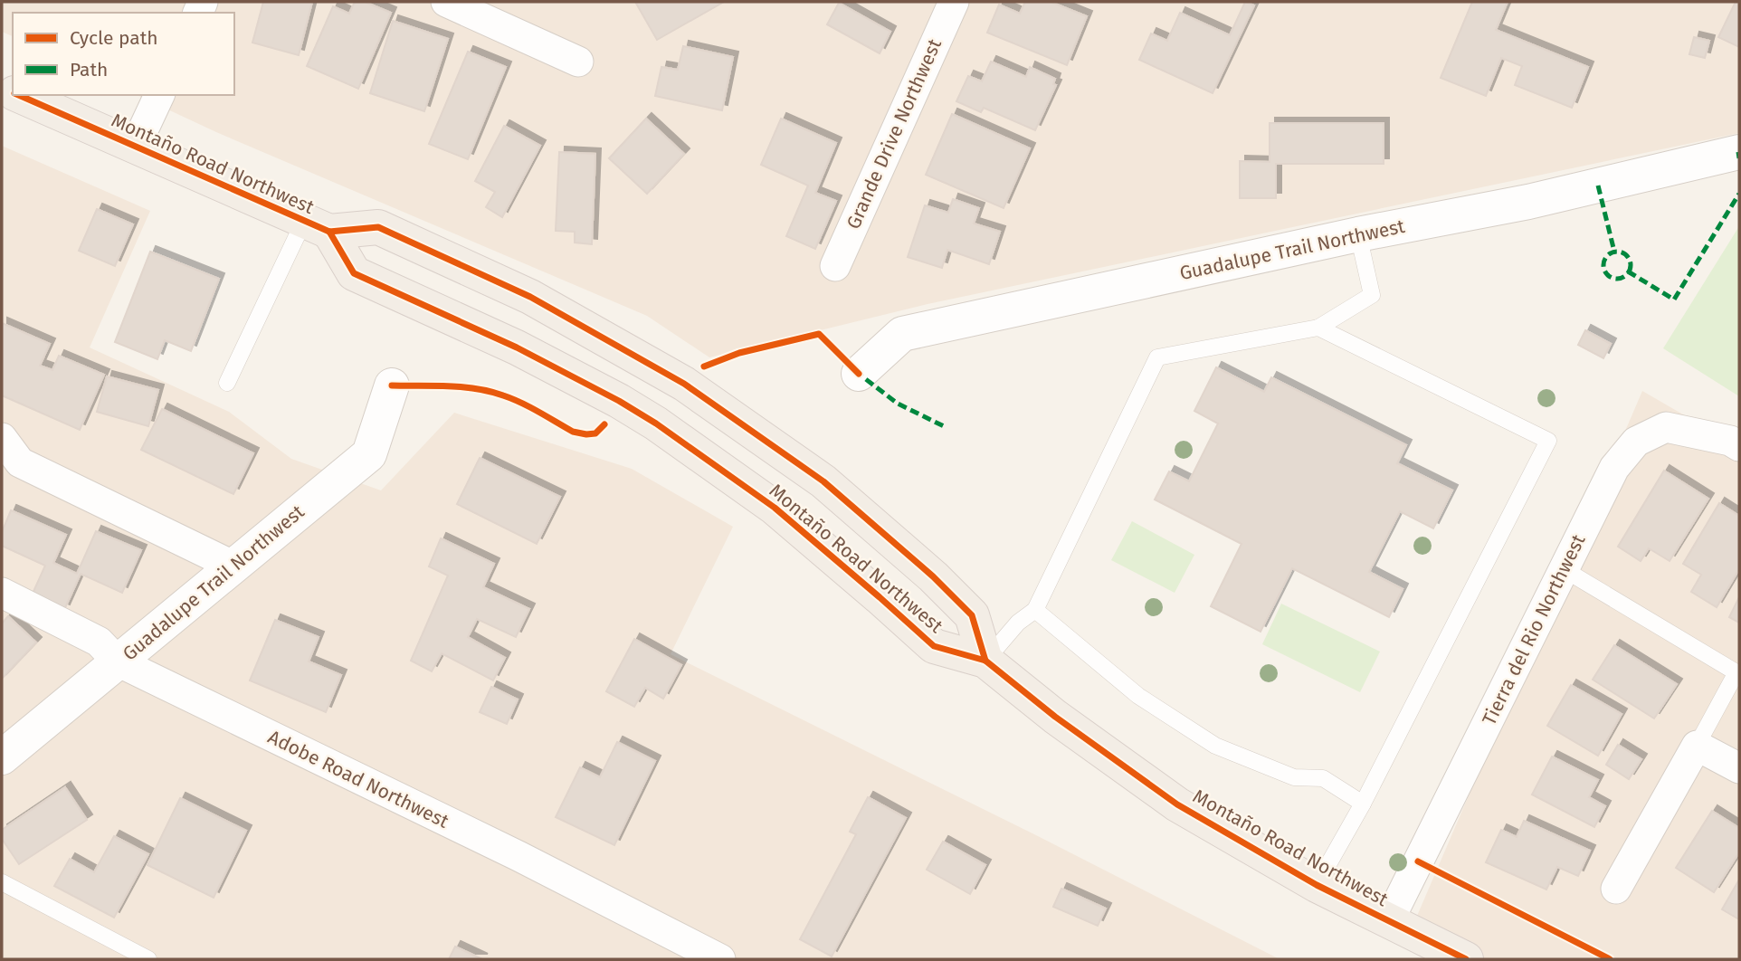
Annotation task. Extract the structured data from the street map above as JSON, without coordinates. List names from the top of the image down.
{
  "streets": {
    "main road": ["Montaño Road Northwest"],
    "street": [
      "Grande Drive Northwest",
      "Guadalupe Trail Northwest",
      "Tierra del Rio Northwest",
      "Adobe Road Northwest"
    ]
  },
  "crossings": [
    ["Montaño Road Northwest", "Tierra del Rio Northwest"],
    ["Guadalupe Trail Northwest", "Adobe Road Northwest"]
  ],
  "legend": ["Cycle path", "Path"]
}
